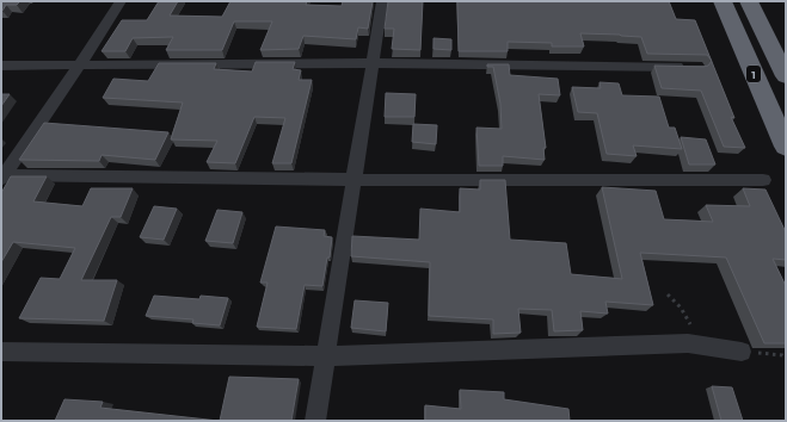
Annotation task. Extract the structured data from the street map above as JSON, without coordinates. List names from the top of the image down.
{
  "streets": {
    "highway": ["1"]
  }
}
